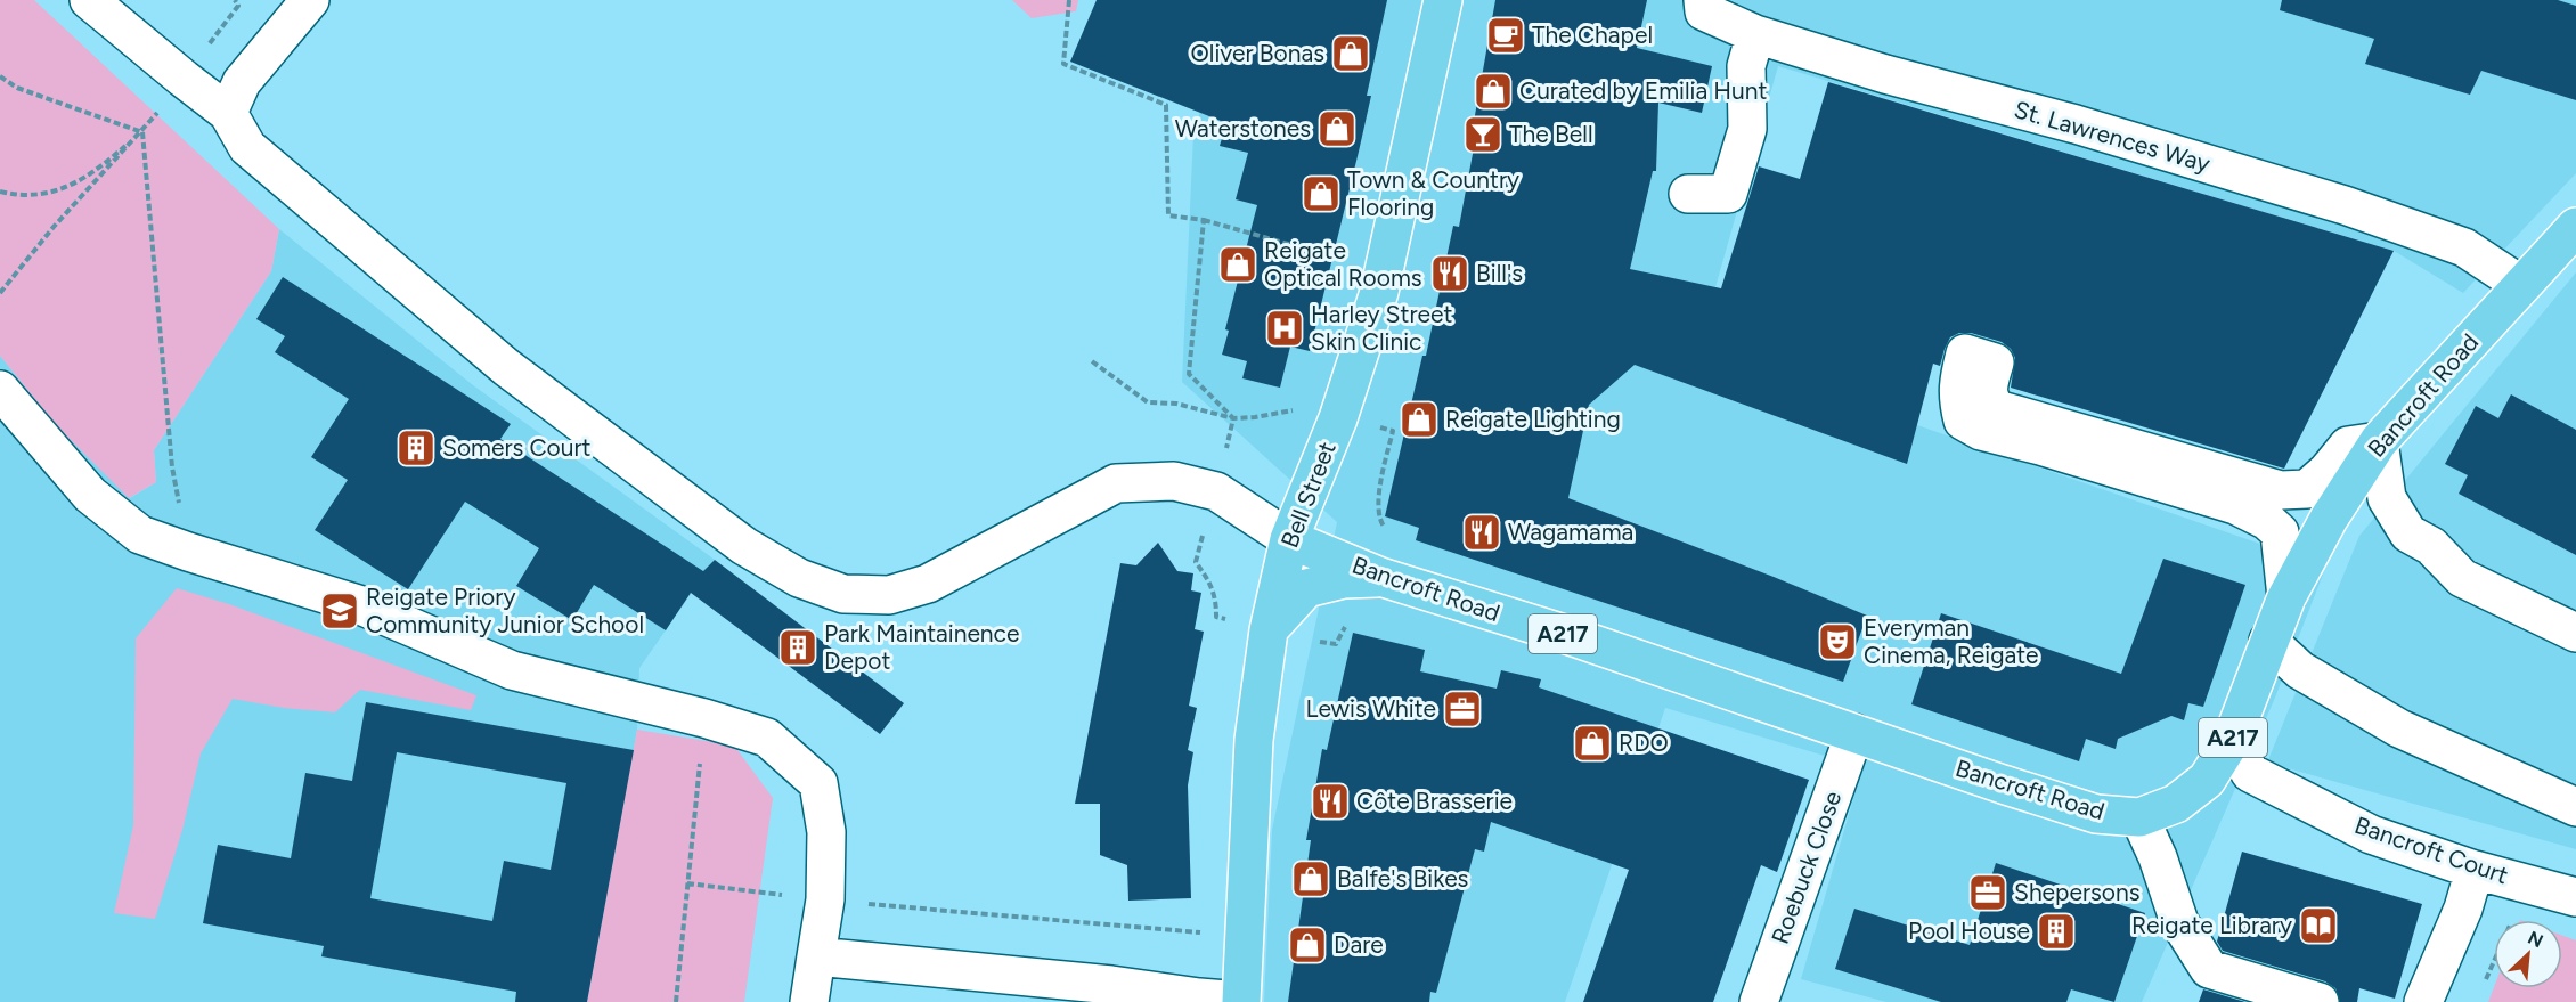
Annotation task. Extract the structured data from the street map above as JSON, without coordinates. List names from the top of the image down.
{
  "streets": {
    "main road": ["Bancroft Road", "Bell Street", "A217"],
    "street": ["St. Lawrences Way", "Bancroft Court", "Roebuck Close"]
  },
  "crossings": [
    ["St. Lawrences Way", "Bancroft Road"],
    ["Bancroft Road", "Bell Street"],
    ["Bancroft Road", "Bancroft Court"],
    ["Bancroft Road", "Roebuck Close"]
  ],
  "places": {
    "cafe": ["The Chapel"],
    "shop": [
      "Oliver Bonas",
      "Curated by Emilia Hunt",
      "Waterstones",
      "Town & Country Flooring",
      "Reigate Optical Rooms",
      "Reigate Lighting",
      "RDO",
      "Balfe's Bikes",
      "Dare"
    ],
    "bar": ["The Bell"],
    "restaurant": ["Bill's", "Wagamama", "Côte Brasserie"],
    "hospital": ["Harley Street Skin Clinic"],
    "building": ["Somers Court", "Park Maintainence Depot", "Pool House"],
    "school or university": ["Reigate Priory Community Junior School"],
    "theatre": ["Everyman Cinema, Reigate"],
    "office": ["Lewis White", "Shepersons"],
    "library": ["Reigate Library"]
  },
  "north": "top right"
}
